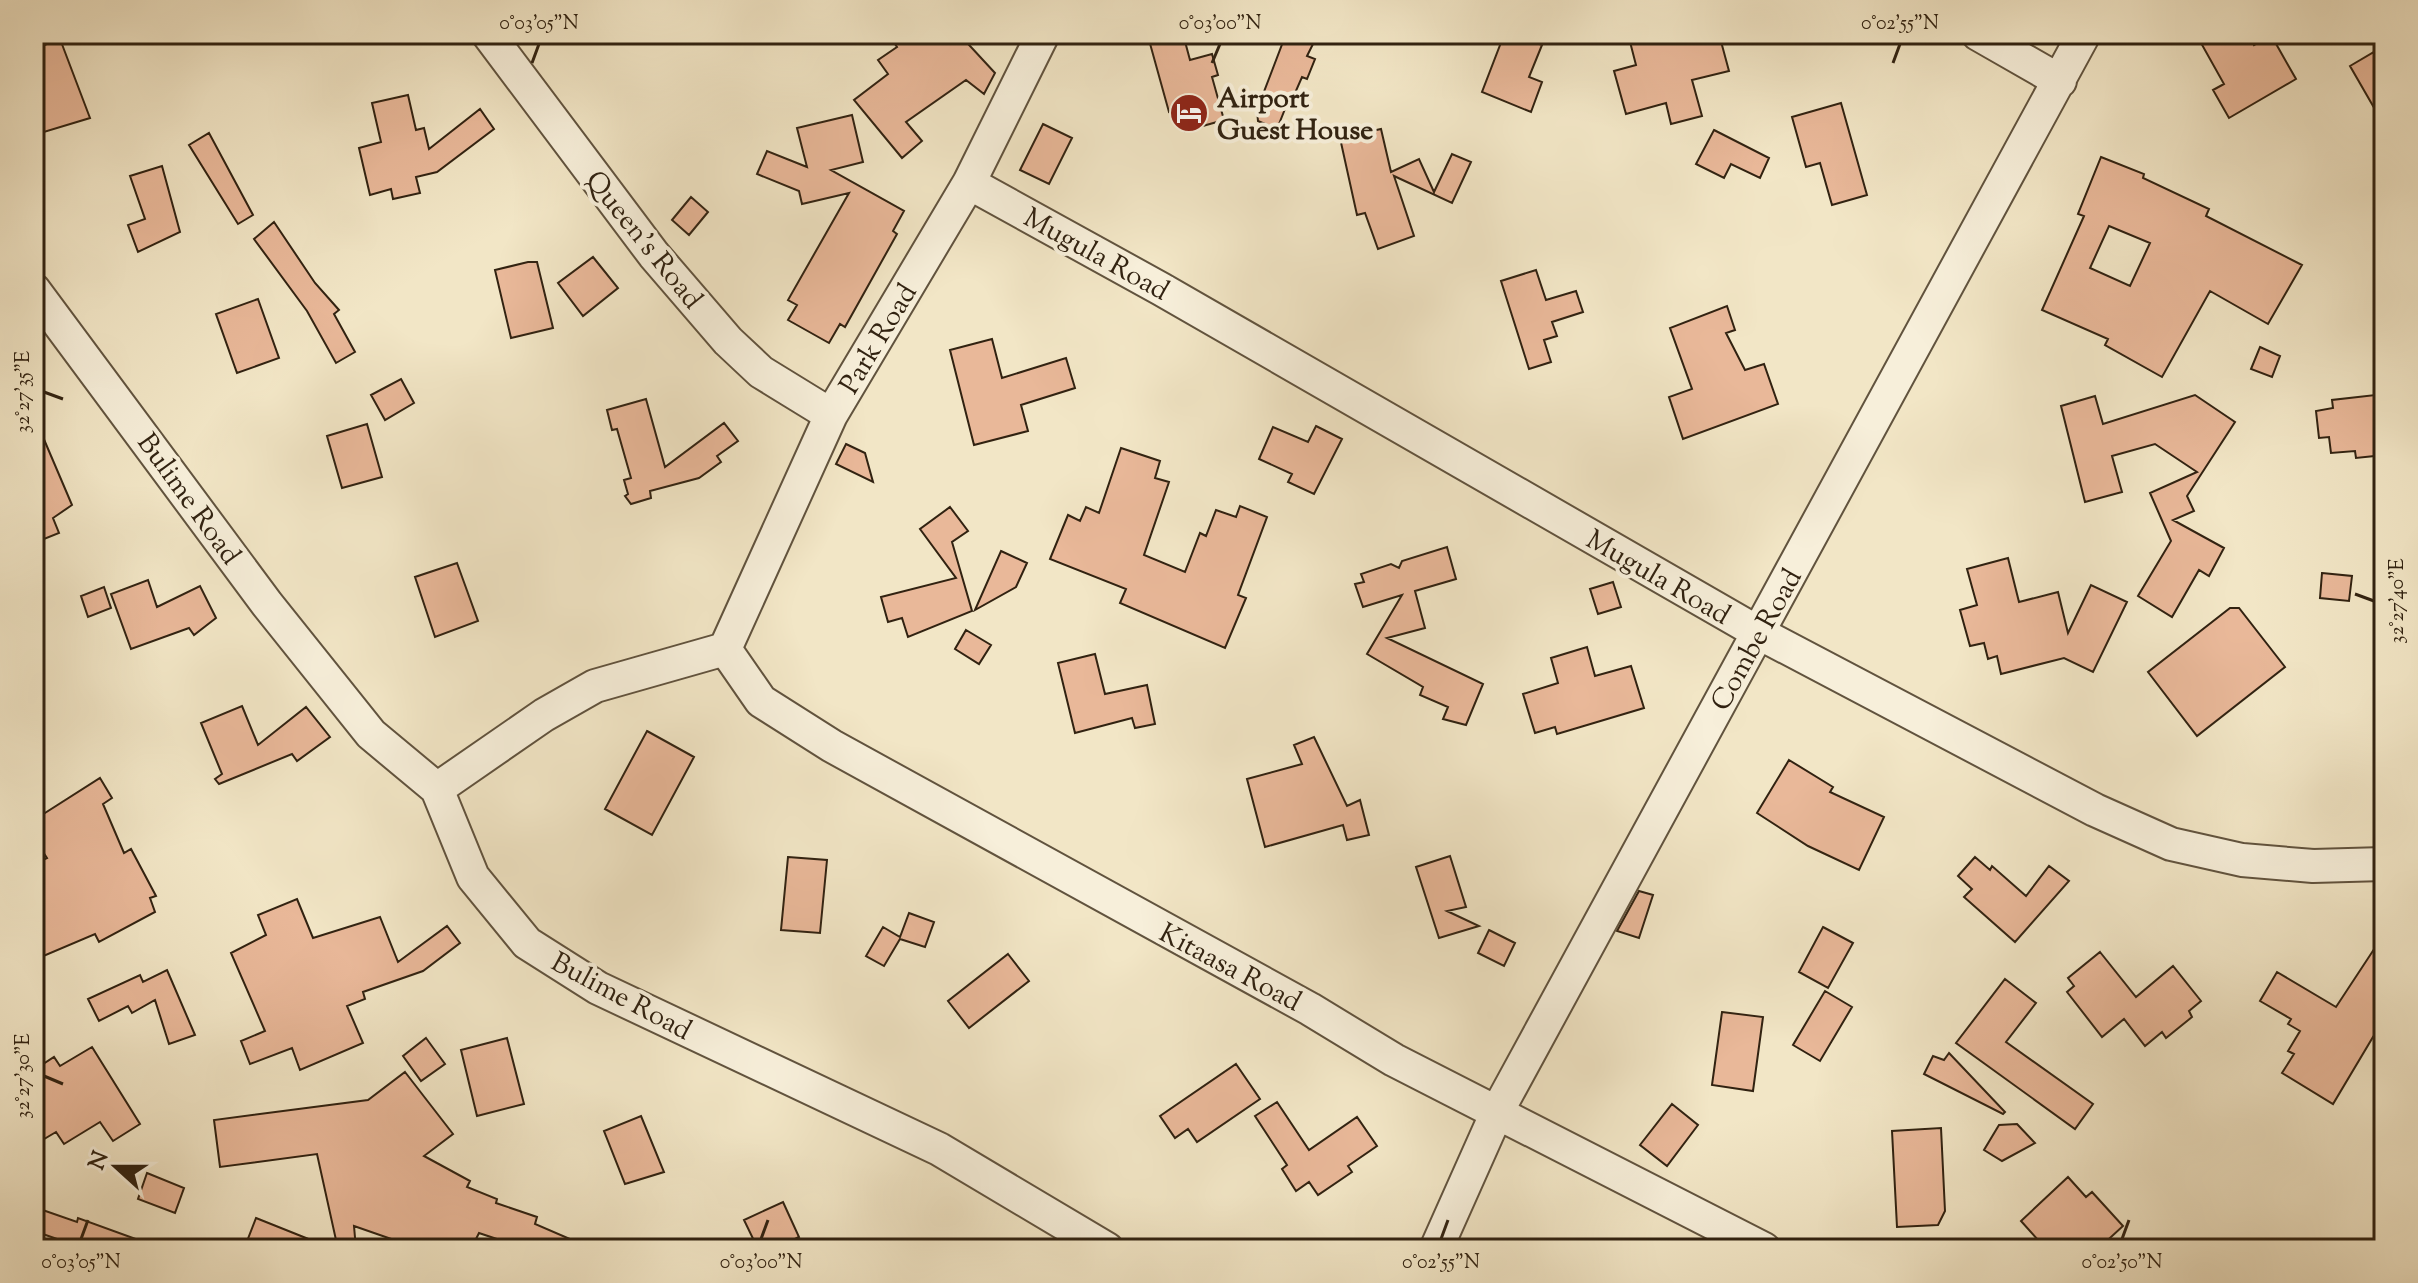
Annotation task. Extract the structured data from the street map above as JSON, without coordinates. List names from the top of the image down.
{
  "streets": {
    "street": [
      "Queen's Road",
      "Mugula Road",
      "Park Road",
      "Bulime Road",
      "Combe Road",
      "Kitaasa Road"
    ]
  },
  "crossings": [
    ["Queen's Road", "Park Road"],
    ["Mugula Road", "Park Road"],
    ["Mugula Road", "Combe Road"],
    ["Park Road", "Kitaasa Road"],
    ["Combe Road", "Kitaasa Road"]
  ],
  "places": {
    "hotel": ["Airport Guest House"]
  },
  "north": "left",
  "coordinates": [
    "0°03'05\"N",
    "0°03'00\"N",
    "0°02'55\"N",
    "32°27'35\"E",
    "32°27'40\"E",
    "32°27'30\"E",
    "0°02'50\"N"
  ]
}
